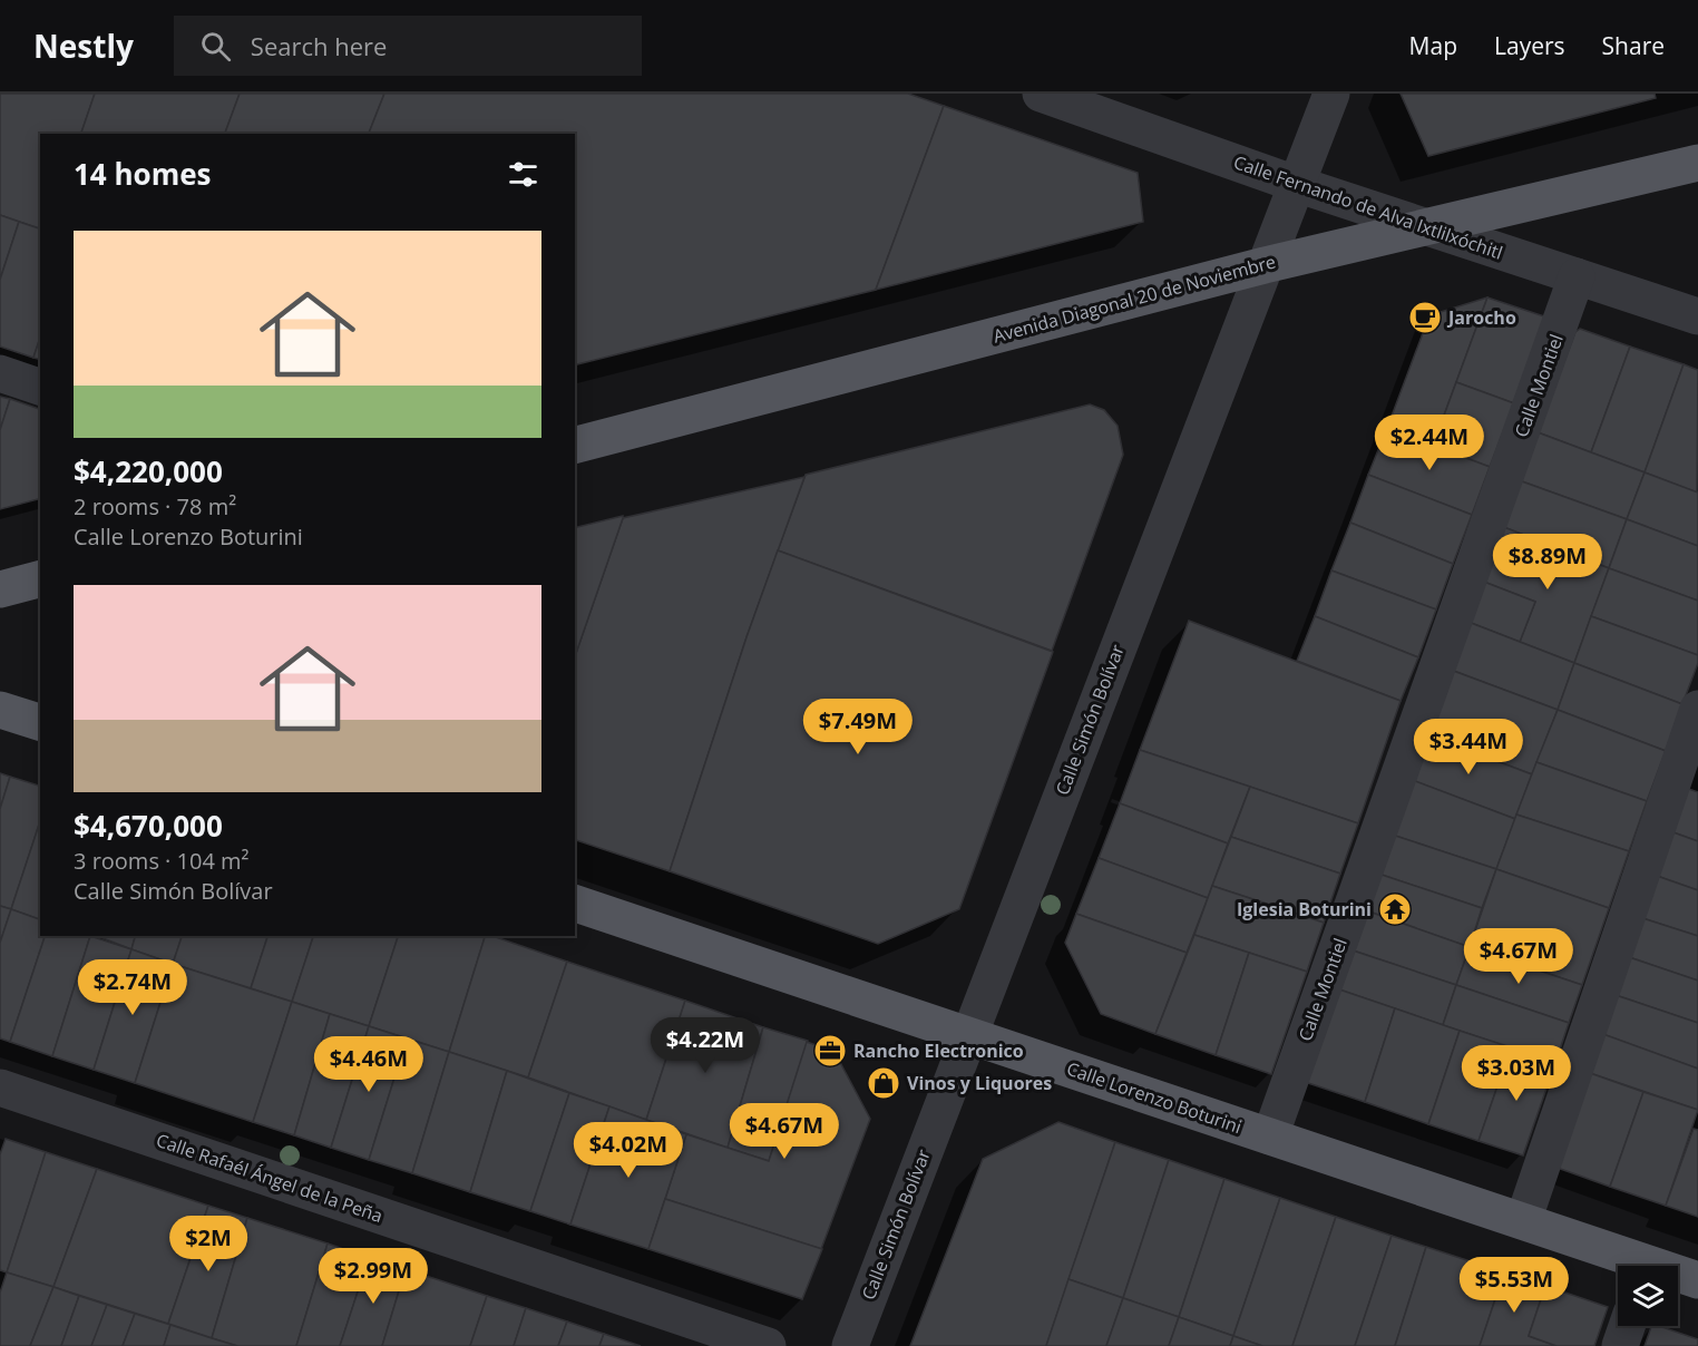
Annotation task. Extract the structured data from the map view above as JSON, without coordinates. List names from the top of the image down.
{
  "streets": {
    "main road": ["Avenida Diagonal 20 de Noviembre", "Calle Lorenzo Boturini"],
    "street": [
      "Calle Fernando de Alva Ixtlilxóchitl",
      "Calle Montiel",
      "Calle Simón Bolívar",
      "Calle Rafaél Ángel de la Peña"
    ]
  },
  "crossings": [
    ["Calle Fernando de Alva Ixtlilxóchitl", "Avenida Diagonal 20 de Noviembre"],
    ["Calle Fernando de Alva Ixtlilxóchitl", "Calle Montiel"],
    ["Calle Fernando de Alva Ixtlilxóchitl", "Calle Simón Bolívar"],
    ["Avenida Diagonal 20 de Noviembre", "Calle Simón Bolívar"],
    ["Calle Montiel", "Calle Lorenzo Boturini"],
    ["Calle Simón Bolívar", "Calle Lorenzo Boturini"]
  ],
  "places": {
    "cafe": ["Jarocho"],
    "temple": ["Iglesia Boturini"],
    "office": ["Rancho Electronico"],
    "shop": ["Vinos y Liquores"]
  },
  "page": {
    "header": "Nestly",
    "search": "Search here",
    "nav": ["Map", "Layers", "Share"],
    "heading": "14 homes",
    "list": [
      {
        "name": "$4,220,000",
        "note": "2 rooms · 78 m² · Calle Lorenzo Boturini"
      },
      {
        "name": "$4,670,000",
        "note": "3 rooms · 104 m² · Calle Simón Bolívar"
      }
    ],
    "price": [
      "$2.44M",
      "$8.89M",
      "$7.49M",
      "$3.44M",
      "$4.67M",
      "$2.74M",
      "$4.22M",
      "$4.46M",
      "$3.03M",
      "$4.67M",
      "$4.02M",
      "$2M",
      "$2.99M",
      "$5.53M"
    ]
  }
}
